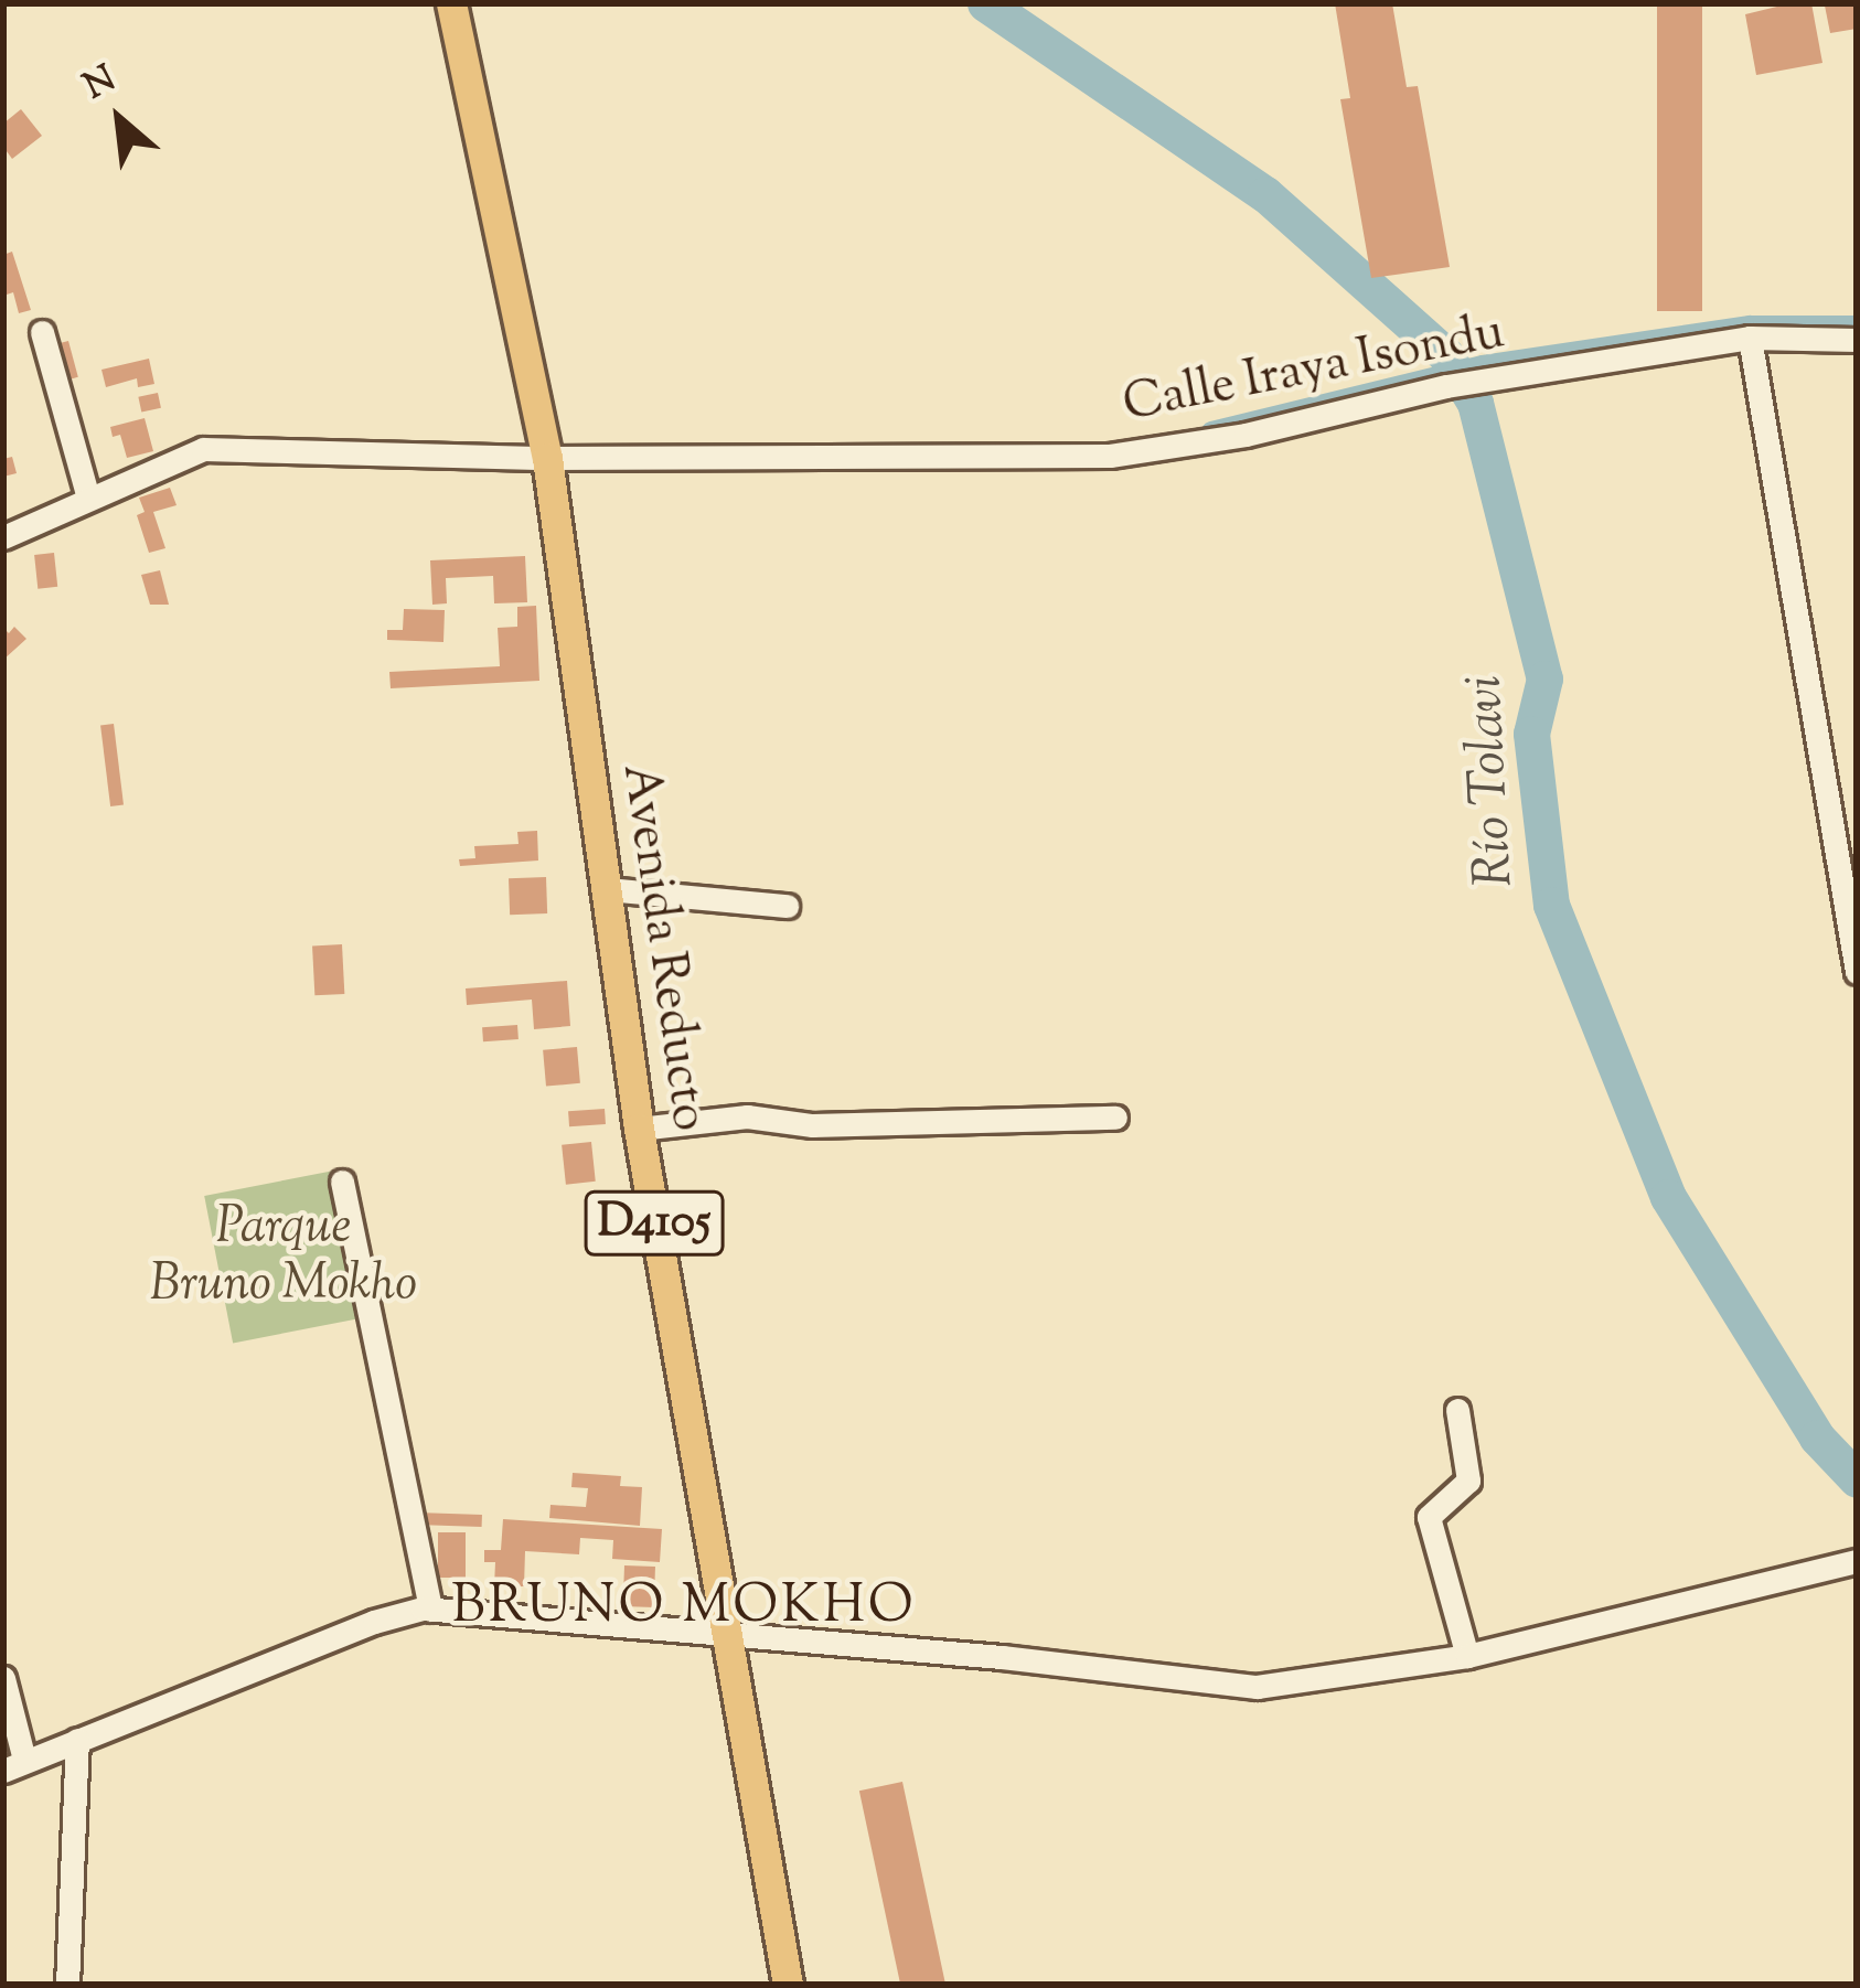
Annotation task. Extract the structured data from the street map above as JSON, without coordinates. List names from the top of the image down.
{
  "streets": {
    "main road": ["Avenida Reducto", "D4105"],
    "street": ["Calle Iraya Isondu"]
  },
  "crossings": [
    ["Calle Iraya Isondu", "Avenida Reducto"]
  ],
  "districts": ["BRUNO MOKHO"],
  "water": ["Río Tolavi"],
  "parks": ["Parque Bruno Mokho"],
  "north": "top left"
}
